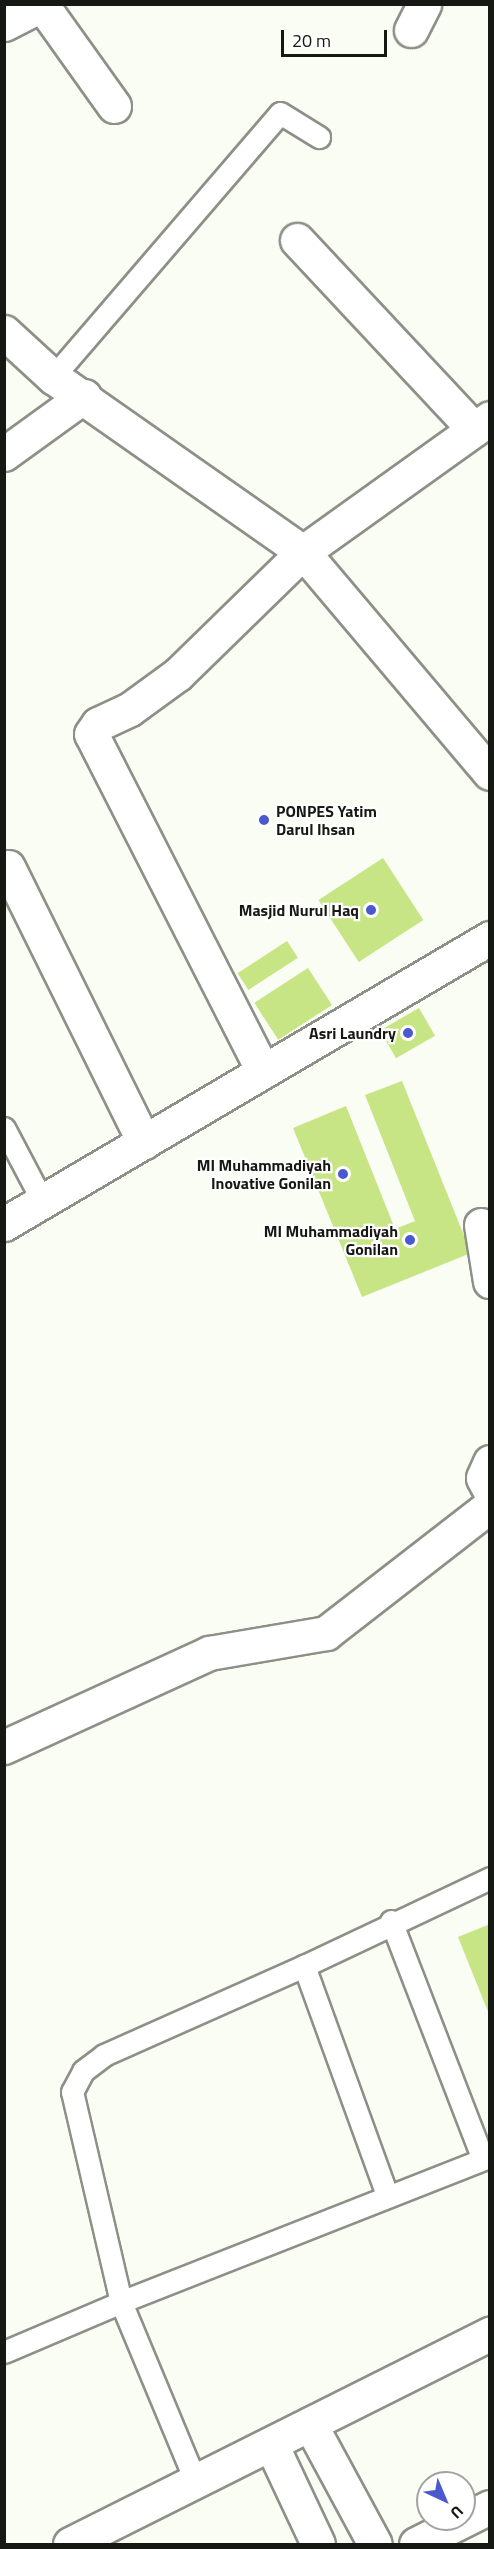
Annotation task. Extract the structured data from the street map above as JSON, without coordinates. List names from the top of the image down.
{
  "places": [
    "PONPES Yatim Darul Ihsan",
    "Masjid Nurul Haq",
    "Asri Laundry",
    "MI Muhammadiyah Inovative Gonilan",
    "MI Muhammadiyah Gonilan"
  ],
  "scale_bar": "20 m",
  "north": "bottom right"
}
